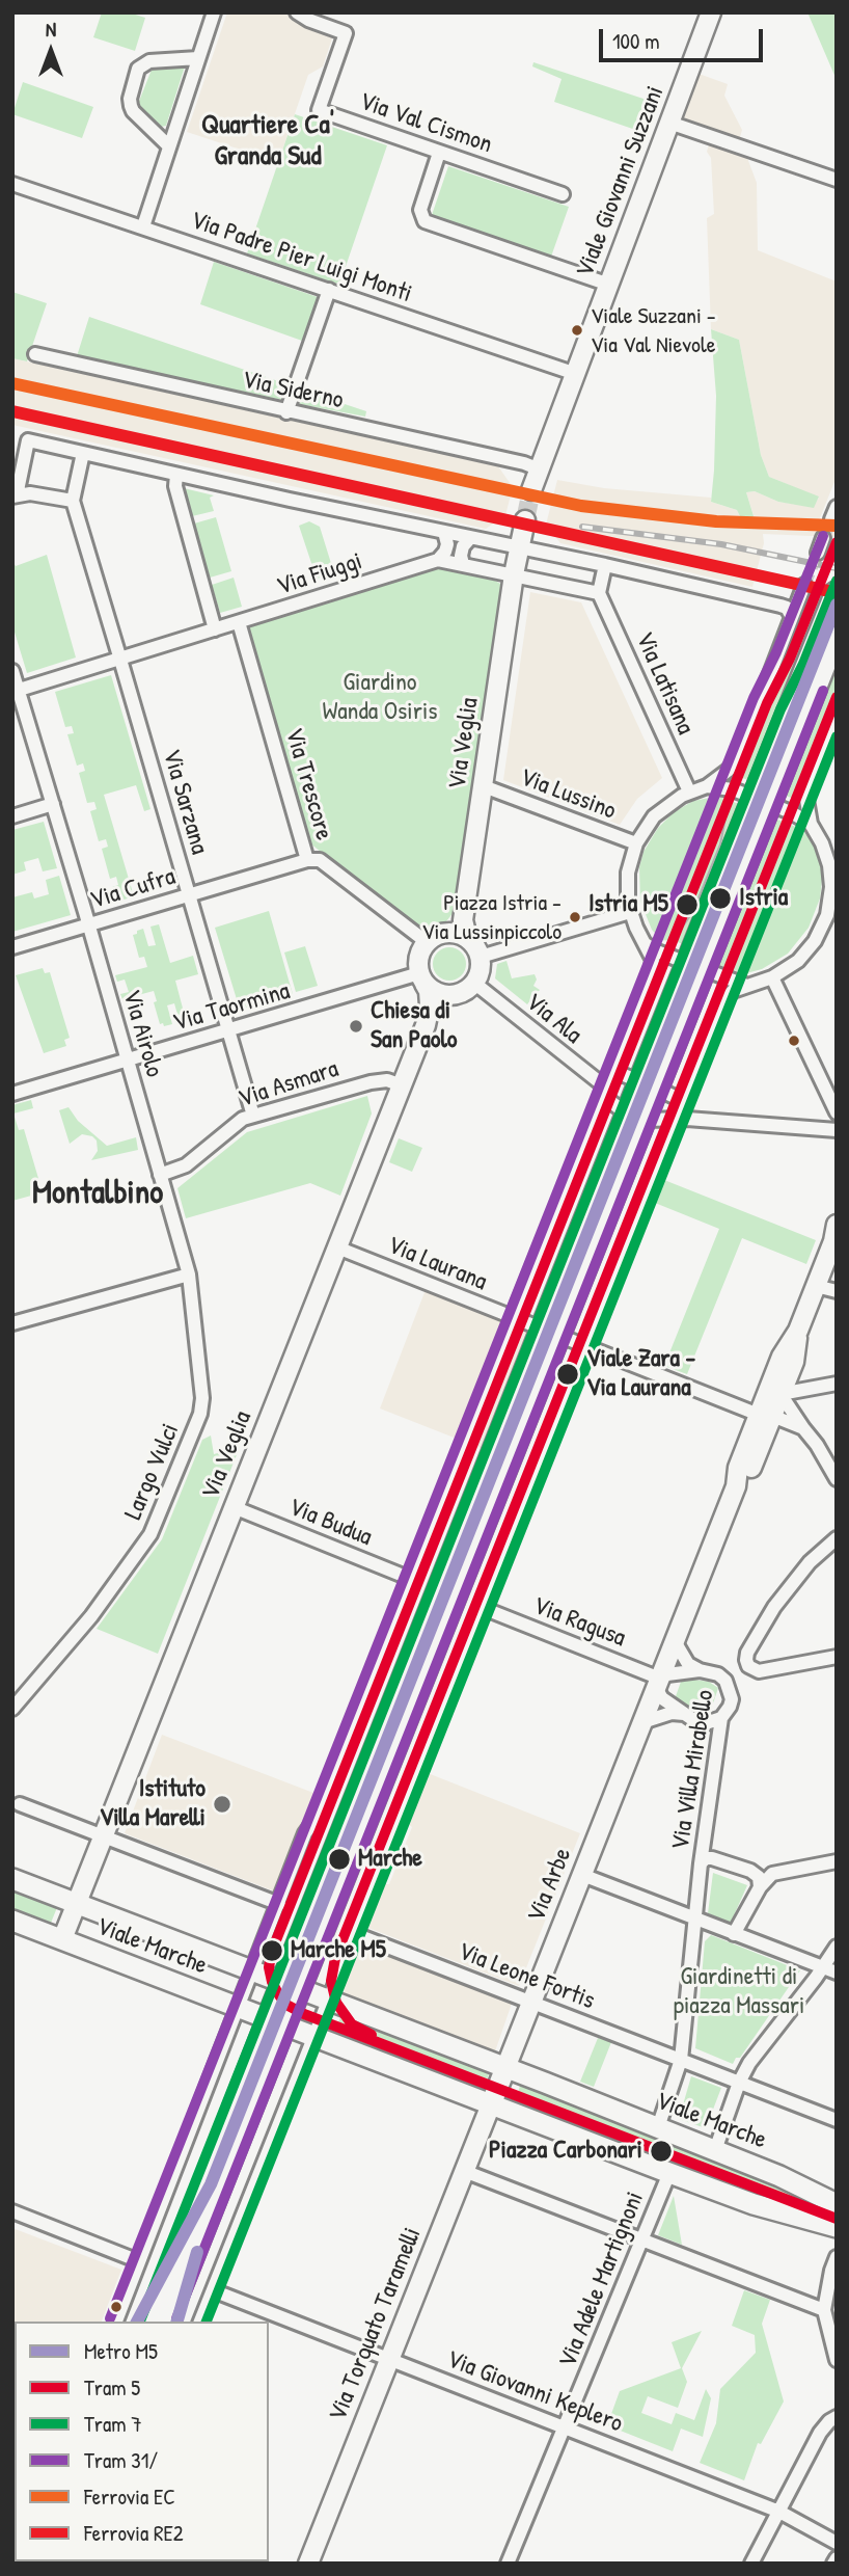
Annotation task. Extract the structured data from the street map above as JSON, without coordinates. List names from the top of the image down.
{
  "streets": {
    "main road": ["Viale Marche"],
    "street": [
      "Via Val Cismon",
      "Viale Giovanni Suzzani",
      "Via Padre Pier Luigi Monti",
      "Via Siderno",
      "Via Fiuggi",
      "Via Latisana",
      "Via Veglia",
      "Via Trescore",
      "Via Lussino",
      "Via Sarzana",
      "Via Cufra",
      "Via Taormina",
      "Via Ala",
      "Via Airolo",
      "Via Asmara",
      "Via Laurana",
      "Largo Vulci",
      "Via Budua",
      "Via Ragusa",
      "Via Villa Mirabello",
      "Via Arbe",
      "Via Leone Fortis",
      "Via Adele Martignoni",
      "Via Torquato Taramelli",
      "Via Giovanni Keplero"
    ]
  },
  "crossings": [
    ["Viale Giovanni Suzzani", "Via Padre Pier Luigi Monti"],
    ["Viale Giovanni Suzzani", "Via Siderno"],
    ["Via Fiuggi", "Via Trescore"],
    ["Via Fiuggi", "Via Sarzana"],
    ["Via Fiuggi", "Via Airolo"],
    ["Via Veglia", "Via Trescore"],
    ["Via Veglia", "Via Lussino"],
    ["Via Veglia", "Via Taormina"],
    ["Via Veglia", "Via Ala"],
    ["Via Veglia", "Via Asmara"],
    ["Via Veglia", "Via Laurana"],
    ["Via Veglia", "Via Budua"],
    ["Via Veglia", "Viale Marche"],
    ["Via Trescore", "Via Cufra"],
    ["Via Trescore", "Via Taormina"],
    ["Via Trescore", "Via Ala"],
    ["Via Sarzana", "Via Cufra"],
    ["Via Sarzana", "Via Taormina"],
    ["Via Sarzana", "Via Asmara"],
    ["Via Cufra", "Via Airolo"],
    ["Via Taormina", "Via Ala"],
    ["Via Taormina", "Via Airolo"],
    ["Via Airolo", "Via Asmara"],
    ["Via Airolo", "Largo Vulci"],
    ["Via Laurana", "Via Arbe"],
    ["Via Ragusa", "Via Villa Mirabello"],
    ["Via Ragusa", "Via Arbe"],
    ["Via Villa Mirabello", "Via Arbe"],
    ["Via Villa Mirabello", "Viale Marche"],
    ["Via Villa Mirabello", "Via Leone Fortis"],
    ["Via Arbe", "Viale Marche"],
    ["Via Arbe", "Via Leone Fortis"],
    ["Viale Marche", "Via Adele Martignoni"],
    ["Viale Marche", "Via Torquato Taramelli"],
    ["Via Adele Martignoni", "Via Giovanni Keplero"],
    ["Via Torquato Taramelli", "Via Giovanni Keplero"]
  ],
  "districts": ["Quartiere Ca' Granda Sud", "Montalbino"],
  "parks": ["Giardino Wanda Osiris", "Giardinetti di piazza Massari"],
  "places": [
    "Viale Suzzani - Via Val Nievole",
    "Istria",
    "Istria M5",
    "Piazza Istria - Via Lussinpiccolo",
    "Chiesa di San Paolo",
    "Viale Zara - Via Laurana",
    "Istituto Villa Marelli",
    "Marche",
    "Marche M5",
    "Piazza Carbonari"
  ],
  "lines": [
    "rail line EC",
    "rail line RE2",
    "tram line 31/",
    "tram line 5",
    "tram line 7",
    "metro line M5"
  ],
  "legend": [
    "Metro M5",
    "Tram 5",
    "Tram 7",
    "Tram 31/",
    "Ferrovia EC",
    "Ferrovia RE2"
  ],
  "scale_bar": "100 m",
  "north": "top"
}
